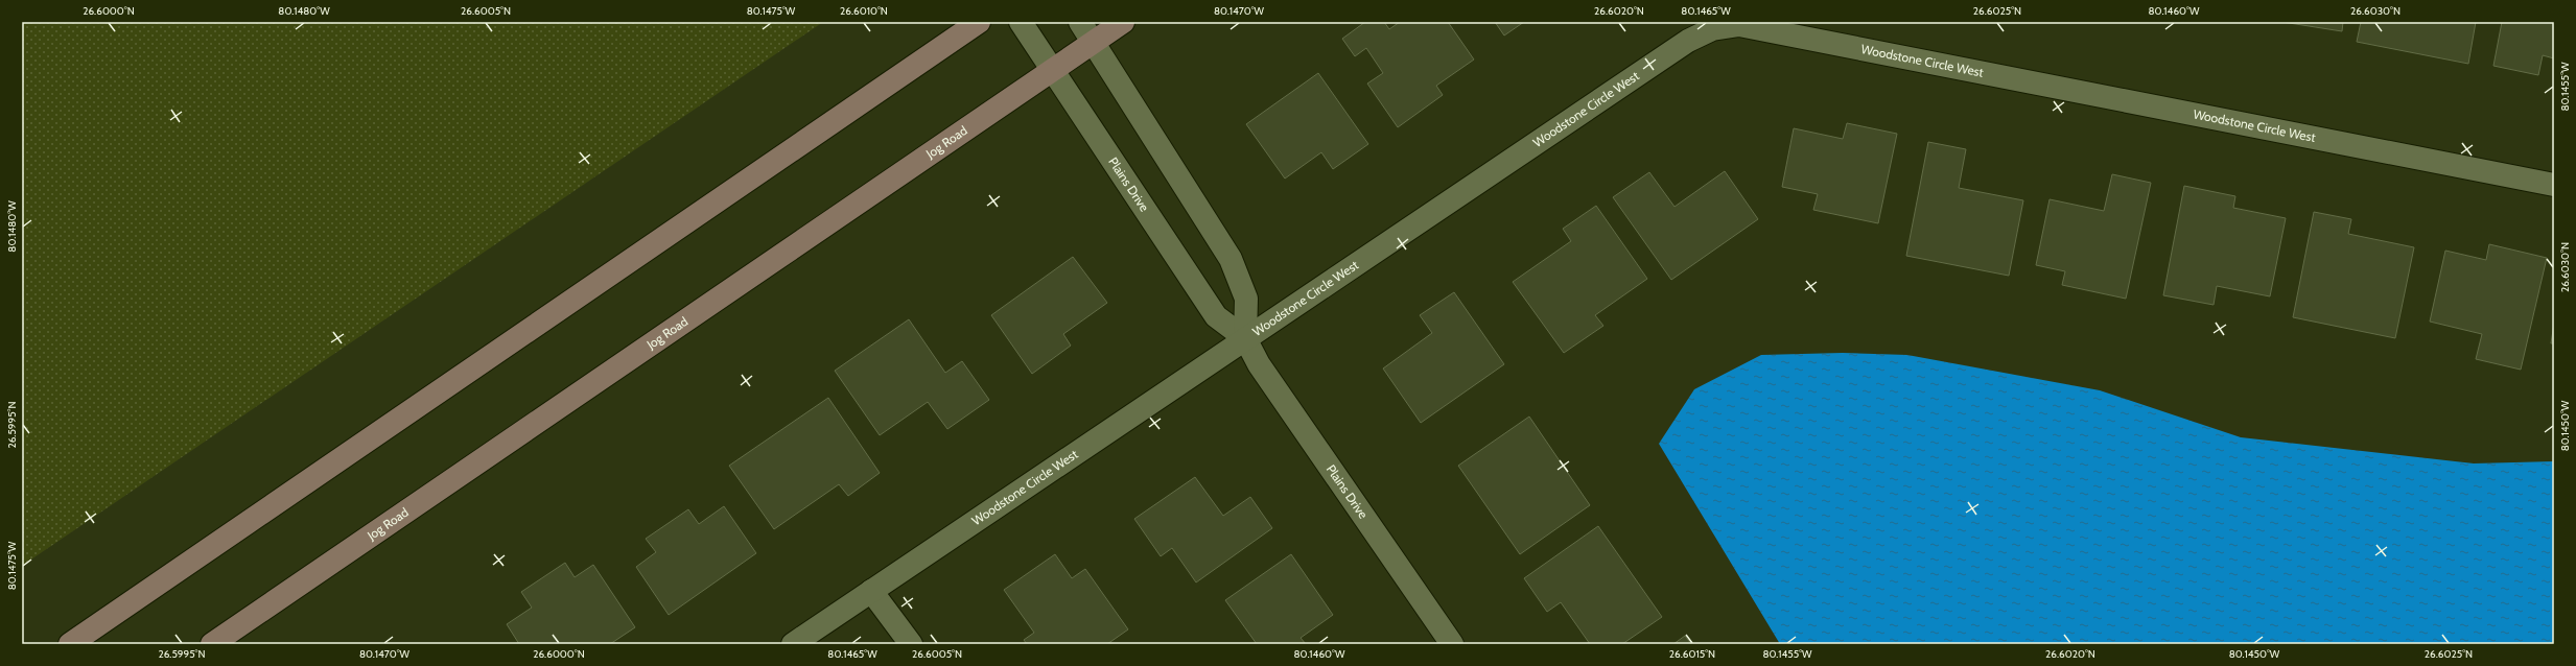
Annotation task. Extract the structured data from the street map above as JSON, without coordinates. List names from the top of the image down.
{
  "streets": {
    "main road": ["Jog Road"],
    "street": ["Woodstone Circle West", "Plains Drive"]
  },
  "crossings": [
    ["Woodstone Circle West", "Plains Drive"],
    ["Jog Road", "Plains Drive"]
  ],
  "coordinates": [
    "26.6000°N",
    "80.1480°W",
    "26.6005°N",
    "80.1475°W",
    "26.6010°N",
    "80.1470°W",
    "26.6020°N",
    "80.1465°W",
    "26.6025°N",
    "80.1460°W",
    "26.6030°N",
    "80.1455°W",
    "26.5995°N",
    "80.1450°W",
    "26.6015°N"
  ]
}
